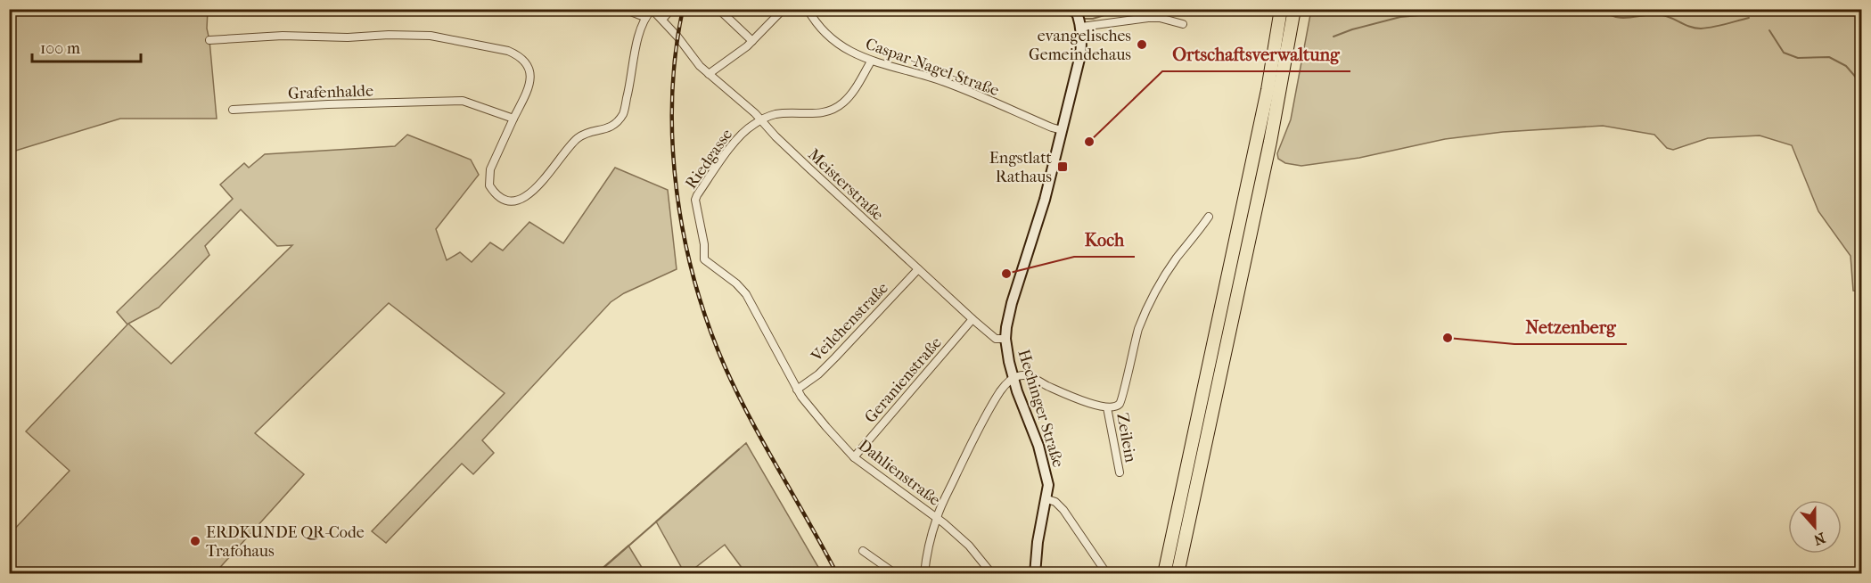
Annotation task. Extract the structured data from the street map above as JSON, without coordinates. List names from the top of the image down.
{
  "streets": {
    "street": [
      "Caspar-Nagel-Straße",
      "Grafenhalde",
      "Riedgasse",
      "Meisterstraße",
      "Veilchenstraße",
      "Geranienstraße",
      "Hechinger Straße",
      "Zeilein",
      "Dahlienstraße"
    ]
  },
  "crossings": [
    ["Caspar-Nagel-Straße", "Riedgasse"],
    ["Caspar-Nagel-Straße", "Hechinger Straße"],
    ["Riedgasse", "Meisterstraße"],
    ["Riedgasse", "Dahlienstraße"],
    ["Meisterstraße", "Veilchenstraße"],
    ["Meisterstraße", "Geranienstraße"],
    ["Meisterstraße", "Hechinger Straße"],
    ["Veilchenstraße", "Dahlienstraße"],
    ["Geranienstraße", "Dahlienstraße"]
  ],
  "places": {
    "other": [
      "evangelisches Gemeindehaus",
      "Ortschaftsverwaltung",
      "Koch",
      "Netzenberg",
      "ERDKUNDE QR-Code Trafohaus"
    ],
    "transit": ["Engstlatt Rathaus"]
  },
  "scale_bar": "100 m",
  "north": "bottom"
}
